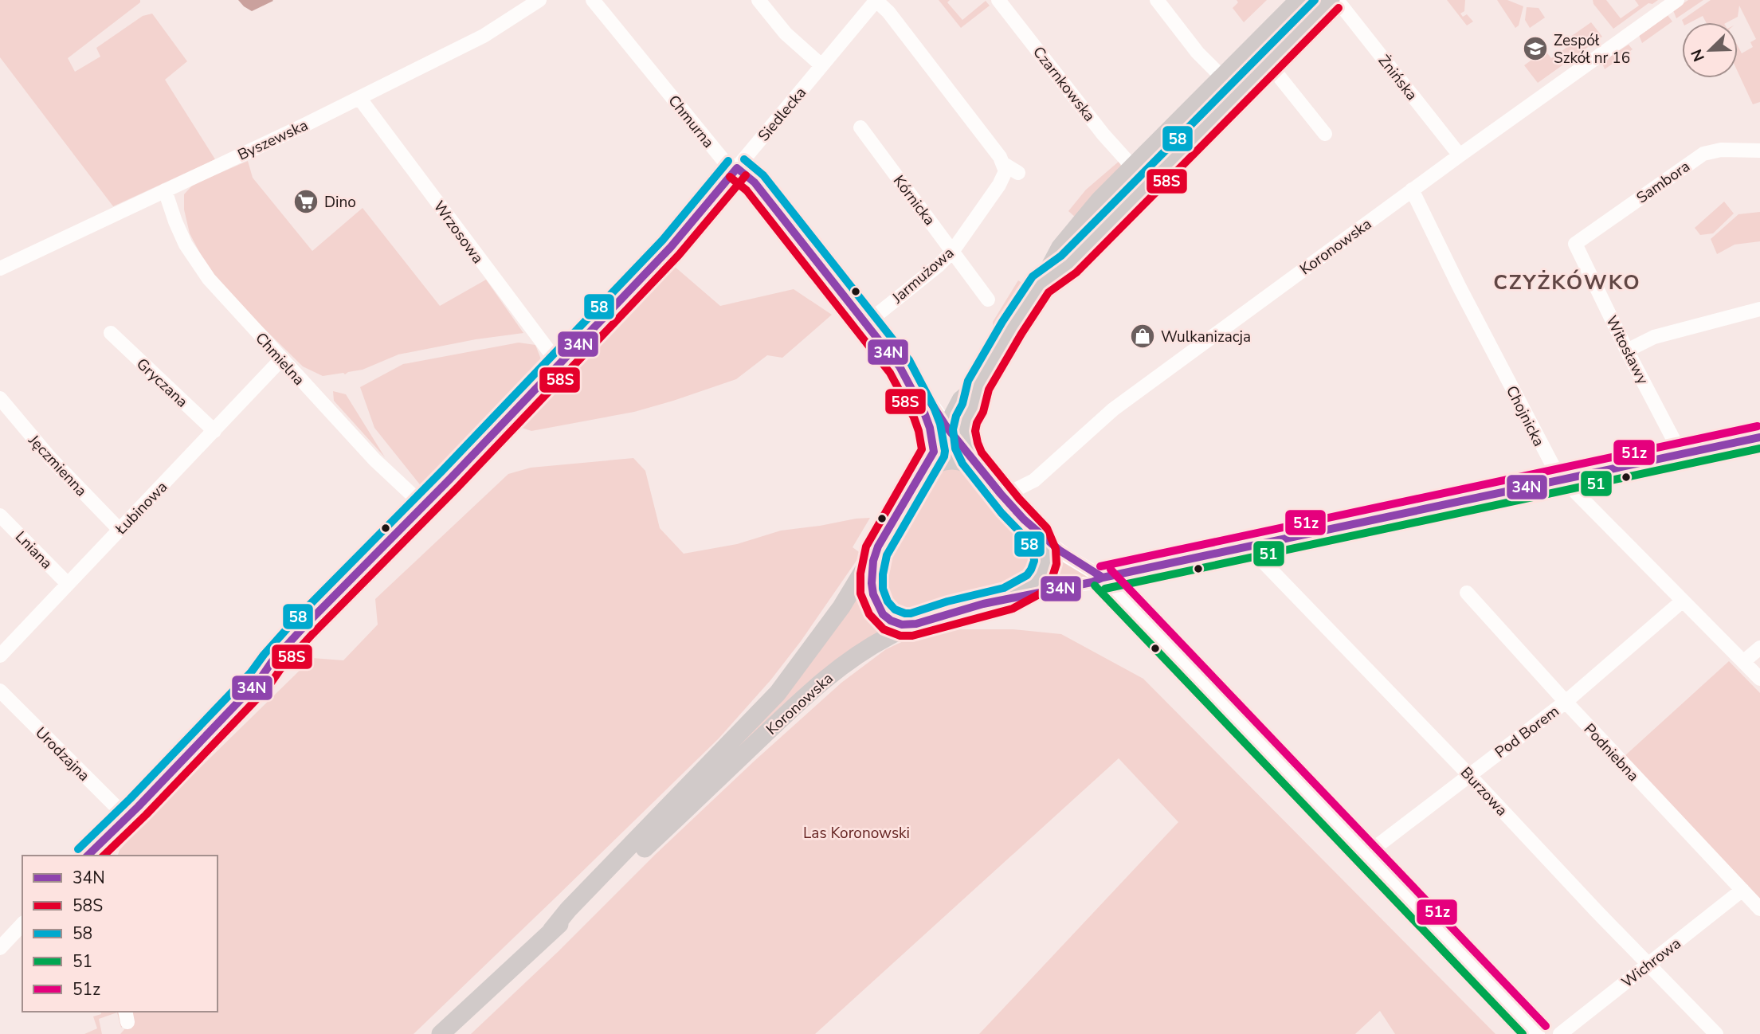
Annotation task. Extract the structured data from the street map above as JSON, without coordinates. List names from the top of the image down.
{
  "streets": {
    "main road": ["Koronowska"],
    "street": [
      "Żnińska",
      "Czarnkowska",
      "Siedlecka",
      "Chmurna",
      "Byszewska",
      "Sambora",
      "Kórnicka",
      "Wrzosowa",
      "Jarmużowa",
      "Witosławy",
      "Chmielna",
      "Gryczana",
      "Chojnicka",
      "Jęczmienna",
      "Łubinowa",
      "Lniana",
      "Pod Borem",
      "Podniebna",
      "Urodzajna",
      "Burzowa",
      "Wichrowa"
    ]
  },
  "crossings": [
    ["Żnińska", "Koronowska"],
    ["Siedlecka", "Chmurna"],
    ["Siedlecka", "Wrzosowa"],
    ["Siedlecka", "Chmielna"],
    ["Siedlecka", "Urodzajna"],
    ["Chmurna", "Koronowska"],
    ["Chmurna", "Jarmużowa"],
    ["Byszewska", "Wrzosowa"],
    ["Byszewska", "Chmielna"],
    ["Sambora", "Witosławy"],
    ["Kórnicka", "Jarmużowa"],
    ["Koronowska", "Witosławy"],
    ["Koronowska", "Chojnicka"],
    ["Koronowska", "Burzowa"],
    ["Chmielna", "Łubinowa"],
    ["Gryczana", "Łubinowa"],
    ["Chojnicka", "Pod Borem"],
    ["Jęczmienna", "Łubinowa"],
    ["Łubinowa", "Lniana"],
    ["Pod Borem", "Podniebna"],
    ["Pod Borem", "Burzowa"],
    ["Podniebna", "Wichrowa"],
    ["Burzowa", "Wichrowa"]
  ],
  "districts": ["CZYŻKÓWKO"],
  "parks": ["Las Koronowski"],
  "places": {
    "school or university": ["Zespół Szkół nr 16"],
    "supermarket": ["Dino"],
    "shop": ["Wulkanizacja"]
  },
  "lines": [
    "transit line 58",
    "transit line 58S",
    "transit line 34N",
    "transit line 51z",
    "transit line 51"
  ],
  "legend": [
    "34N",
    "58S",
    "58",
    "51",
    "51z"
  ],
  "north": "bottom left"
}
